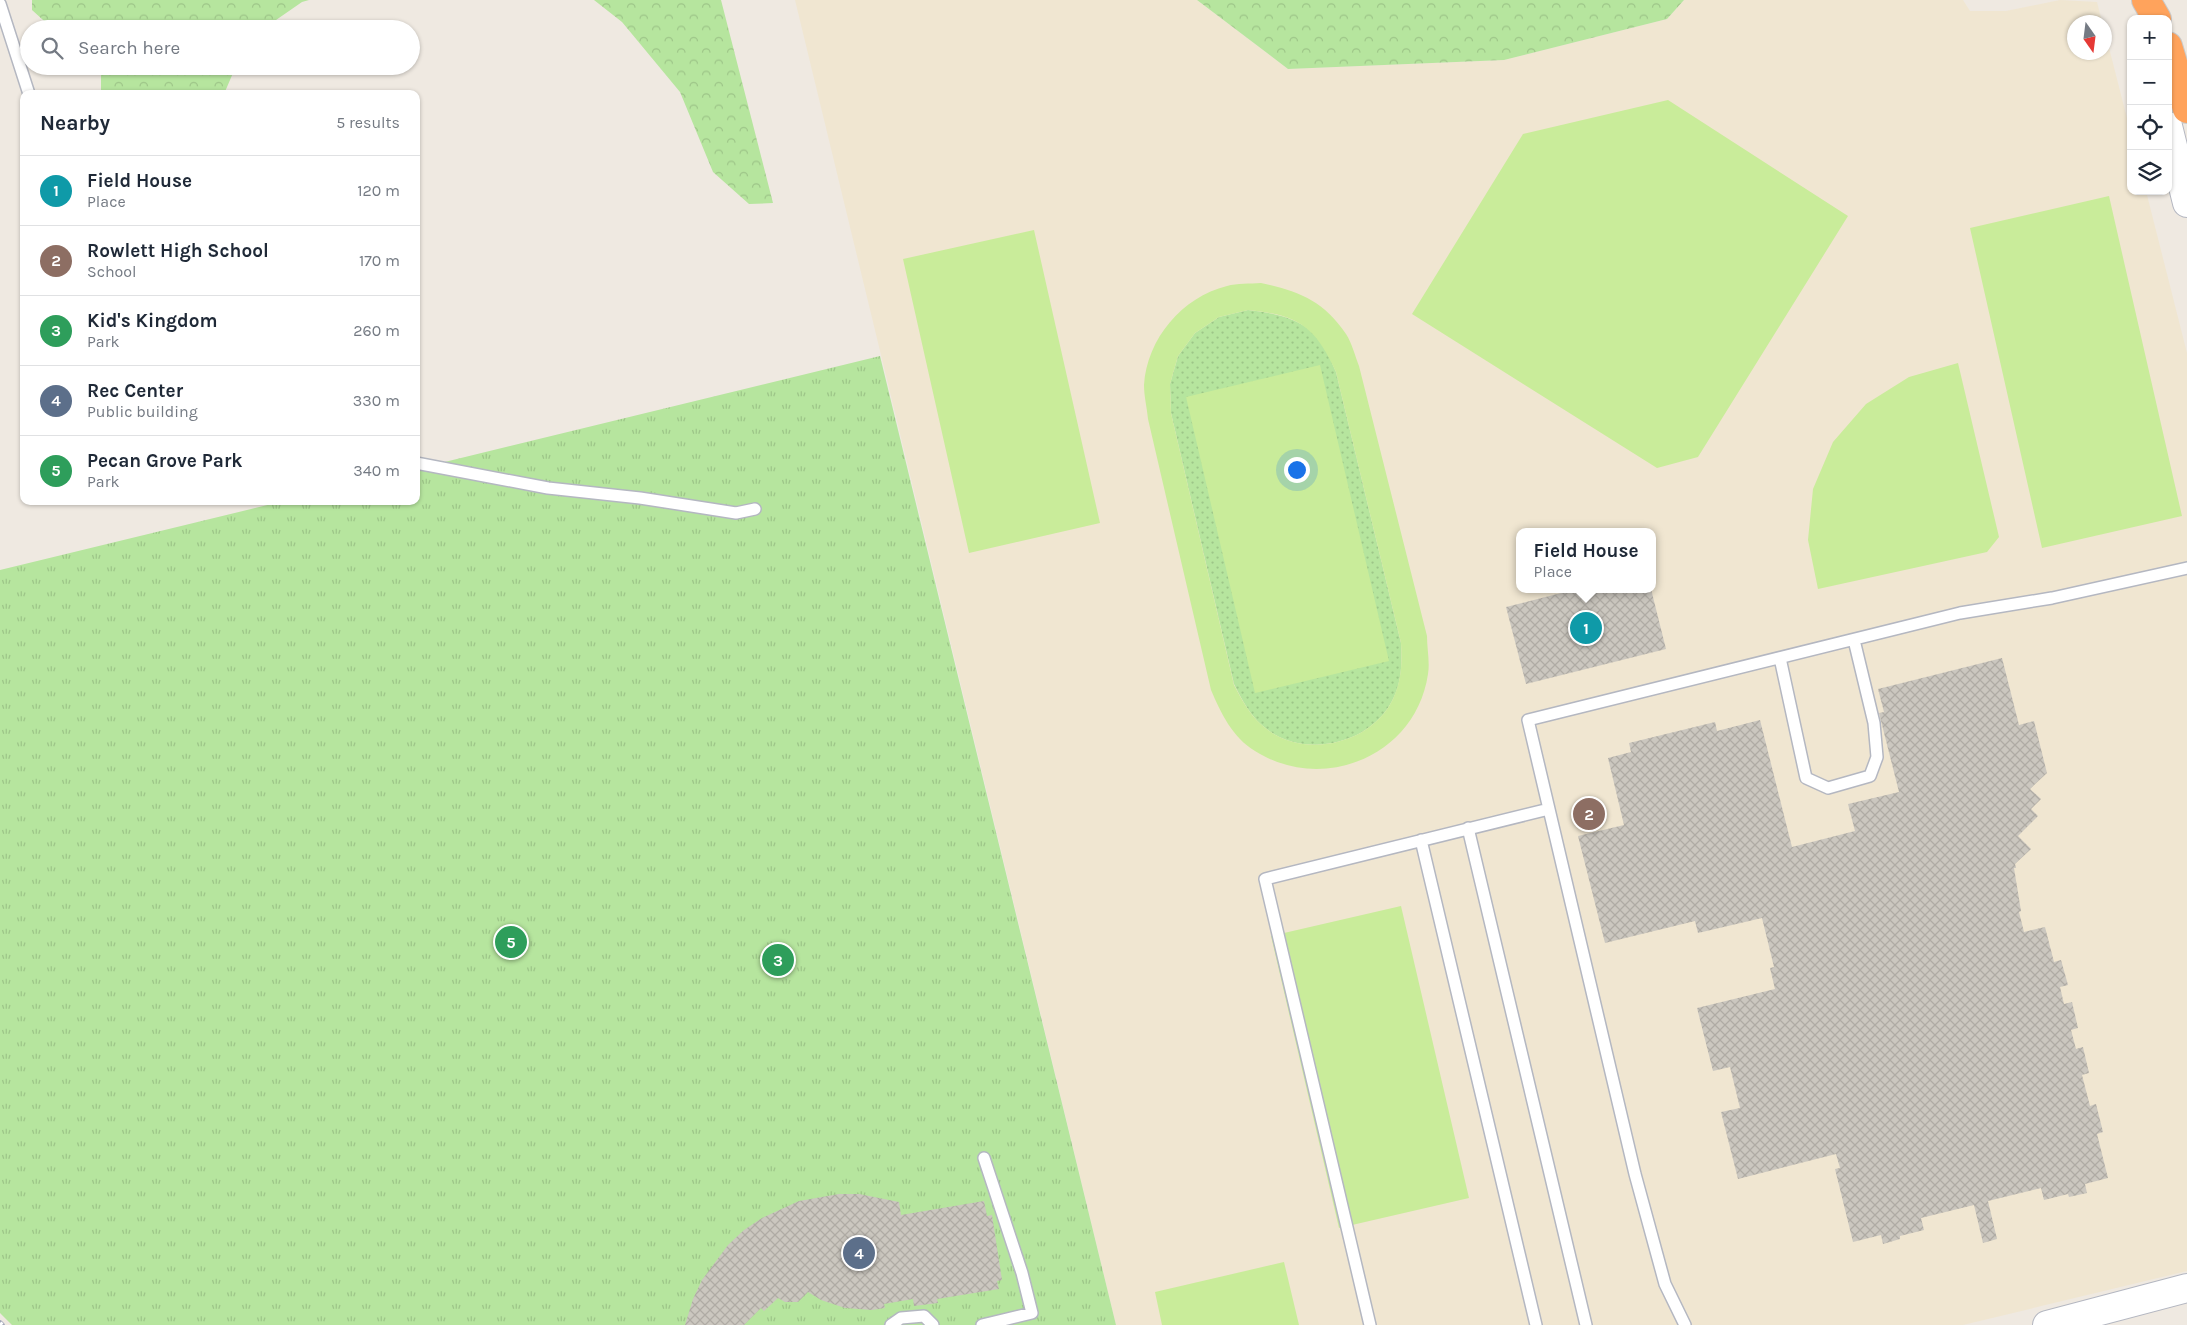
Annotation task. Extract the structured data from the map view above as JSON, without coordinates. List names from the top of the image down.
{
  "north": "bottom",
  "page": {
    "map_buttons": ["+", "−"],
    "search": "Search here",
    "heading": ["Nearby", "5 results"],
    "list": [
      {
        "mark": "1",
        "name": "Field House",
        "note": "Place",
        "value": "120 m"
      },
      {
        "mark": "2",
        "name": "Rowlett High School",
        "note": "School",
        "value": "170 m"
      },
      {
        "mark": "3",
        "name": "Kid's Kingdom",
        "note": "Park",
        "value": "260 m"
      },
      {
        "mark": "4",
        "name": "Rec Center",
        "note": "Public building",
        "value": "330 m"
      },
      {
        "mark": "5",
        "name": "Pecan Grove Park",
        "note": "Park",
        "value": "340 m"
      }
    ],
    "popup": ["Field House", "Place"],
    "pins": [
      "1",
      "2",
      "5",
      "3",
      "4"
    ]
  }
}
